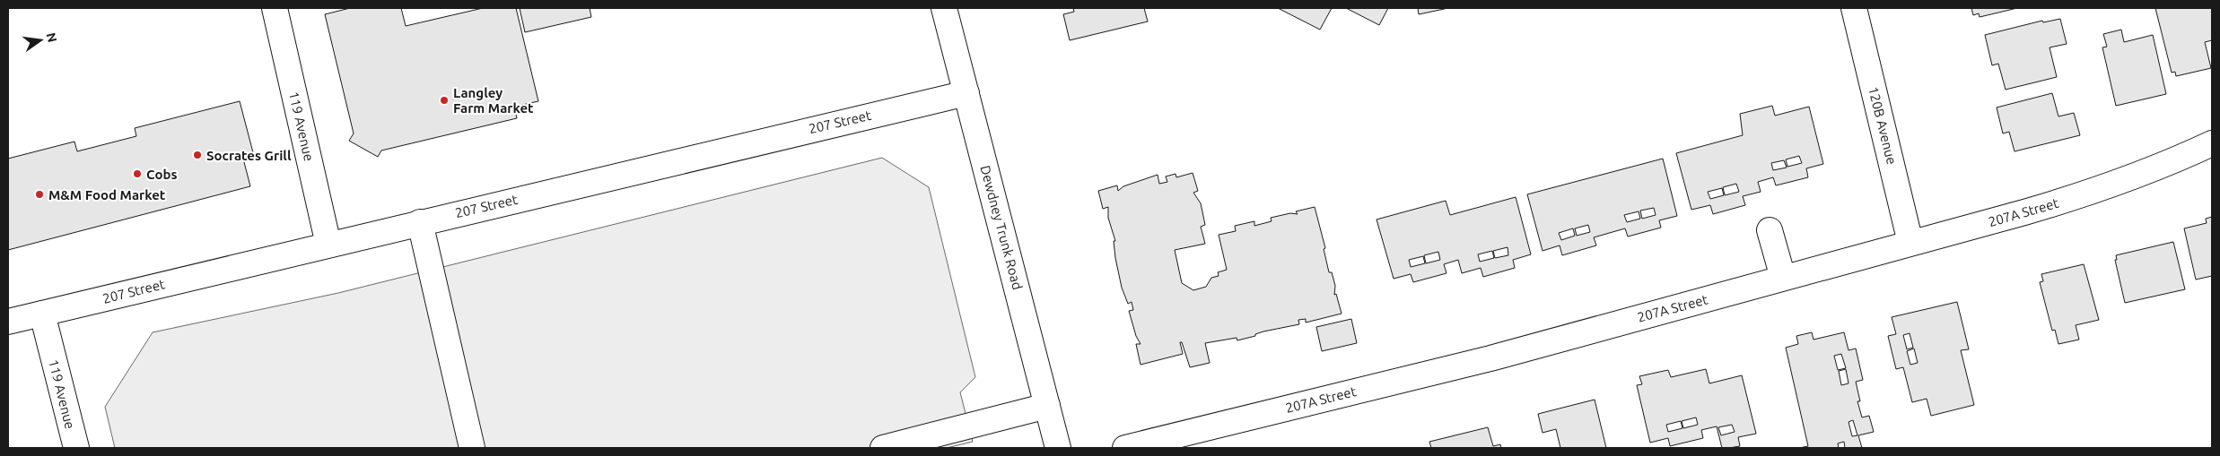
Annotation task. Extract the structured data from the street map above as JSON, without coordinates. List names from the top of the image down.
{
  "streets": {
    "street": [
      "207 Street",
      "120B Avenue",
      "119 Avenue",
      "207A Street",
      "Dewdney Trunk Road"
    ]
  },
  "crossings": [
    ["207 Street", "119 Avenue"],
    ["207 Street", "Dewdney Trunk Road"],
    ["120B Avenue", "207A Street"]
  ],
  "places": [
    "Langley Farm Market",
    "Socrates Grill",
    "Cobs",
    "M&M Food Market"
  ],
  "north": "right"
}
